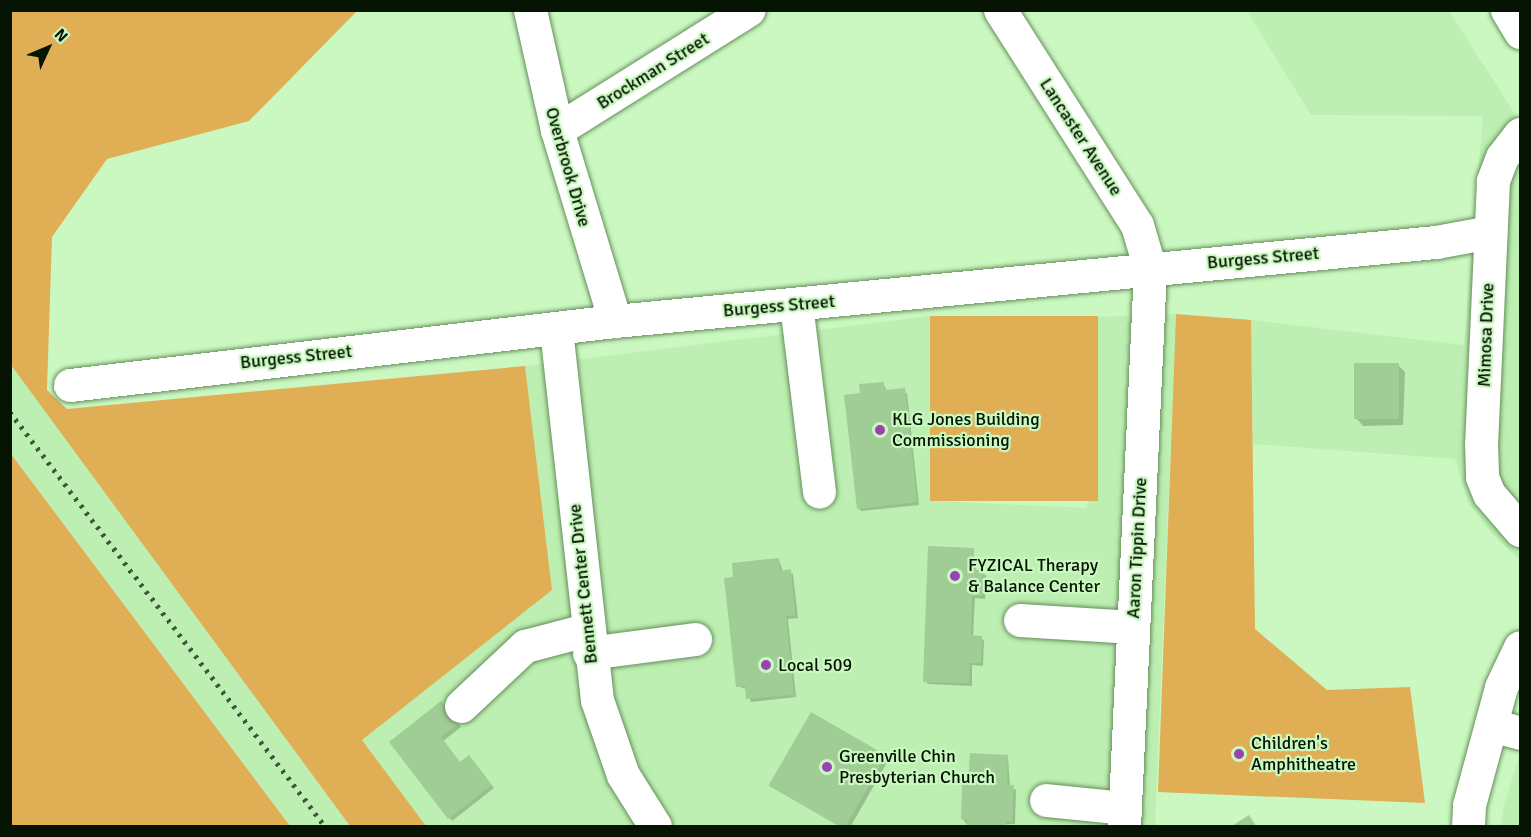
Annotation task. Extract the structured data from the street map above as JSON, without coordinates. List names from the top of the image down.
{
  "streets": {
    "street": [
      "Brockman Street",
      "Lancaster Avenue",
      "Overbrook Drive",
      "Burgess Street",
      "Mimosa Drive",
      "Aaron Tippin Drive",
      "Bennett Center Drive"
    ]
  },
  "crossings": [
    ["Brockman Street", "Overbrook Drive"],
    ["Lancaster Avenue", "Burgess Street"],
    ["Lancaster Avenue", "Aaron Tippin Drive"],
    ["Overbrook Drive", "Burgess Street"],
    ["Burgess Street", "Mimosa Drive"],
    ["Burgess Street", "Aaron Tippin Drive"],
    ["Burgess Street", "Bennett Center Drive"]
  ],
  "places": [
    "KLG Jones Building Commissioning",
    "FYZICAL Therapy & Balance Center",
    "Local 509",
    "Children's Amphitheatre",
    "Greenville Chin Presbyterian Church"
  ],
  "north": "top right"
}
